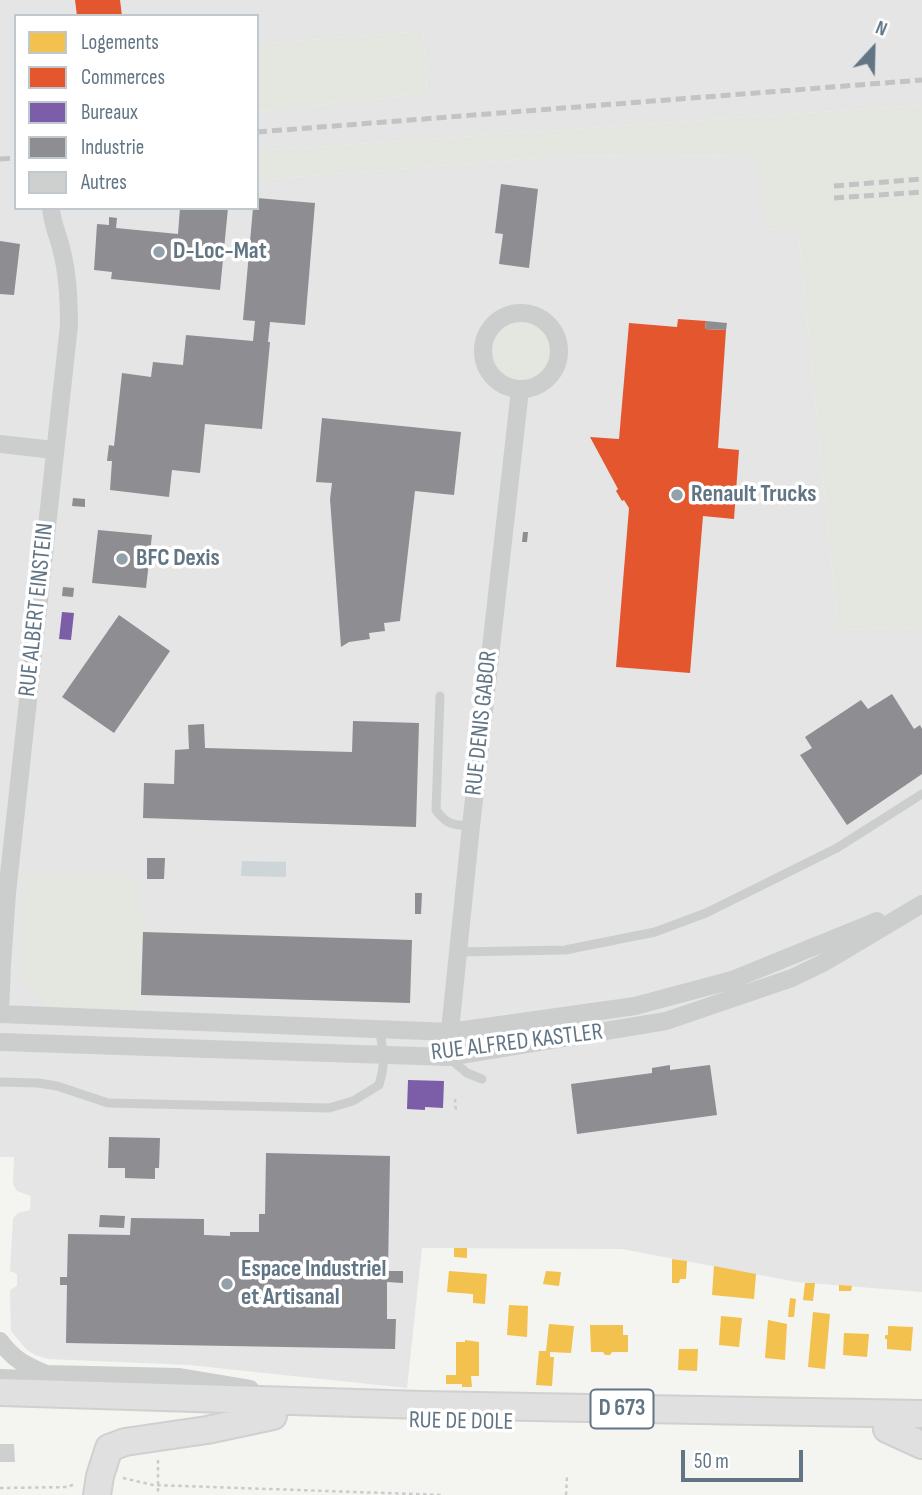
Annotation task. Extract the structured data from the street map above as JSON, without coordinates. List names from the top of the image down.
{
  "streets": {
    "main road": ["D 673", "RUE DE DOLE"],
    "street": ["RUE ALBERT EINSTEIN", "RUE DENIS GABOR", "RUE ALFRED KASTLER"]
  },
  "crossings": [
    ["RUE ALBERT EINSTEIN", "RUE ALFRED KASTLER"],
    ["RUE DENIS GABOR", "RUE ALFRED KASTLER"]
  ],
  "places": [
    "D-Loc-Mat",
    "Renault Trucks",
    "BFC Dexis",
    "Espace Industriel et Artisanal"
  ],
  "legend": [
    "Logements",
    "Commerces",
    "Bureaux",
    "Industrie",
    "Autres"
  ],
  "scale_bar": "50 m",
  "north": "top"
}
